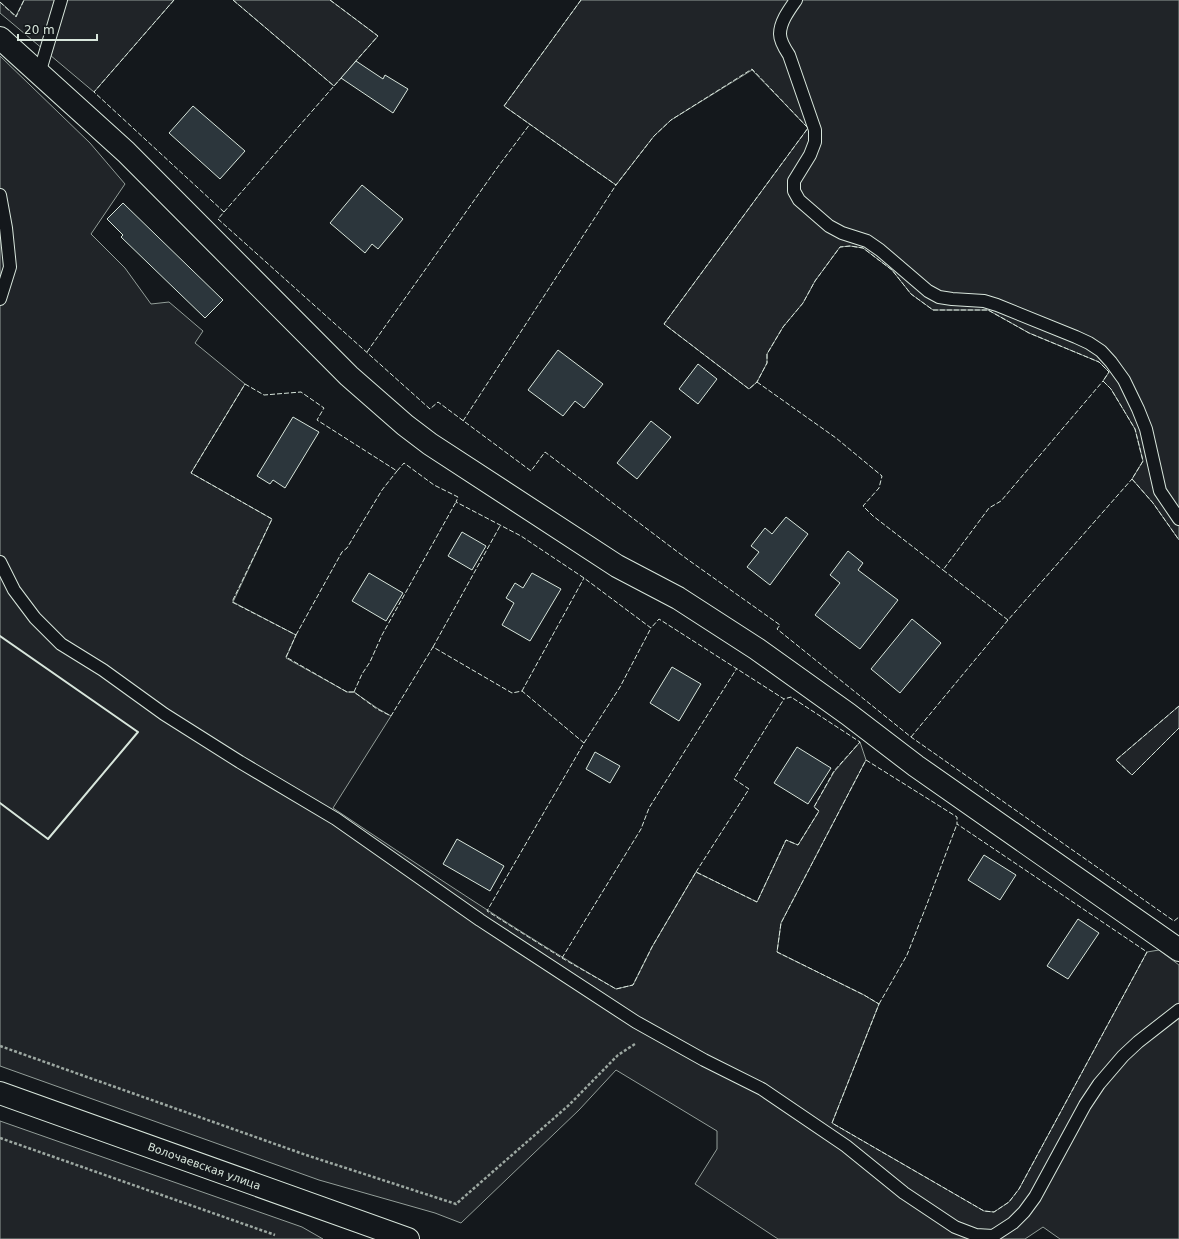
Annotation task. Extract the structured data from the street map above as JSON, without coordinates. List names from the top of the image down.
{
  "streets": {
    "street": ["Волочаевская улица"]
  },
  "scale_bar": "20 m"
}
